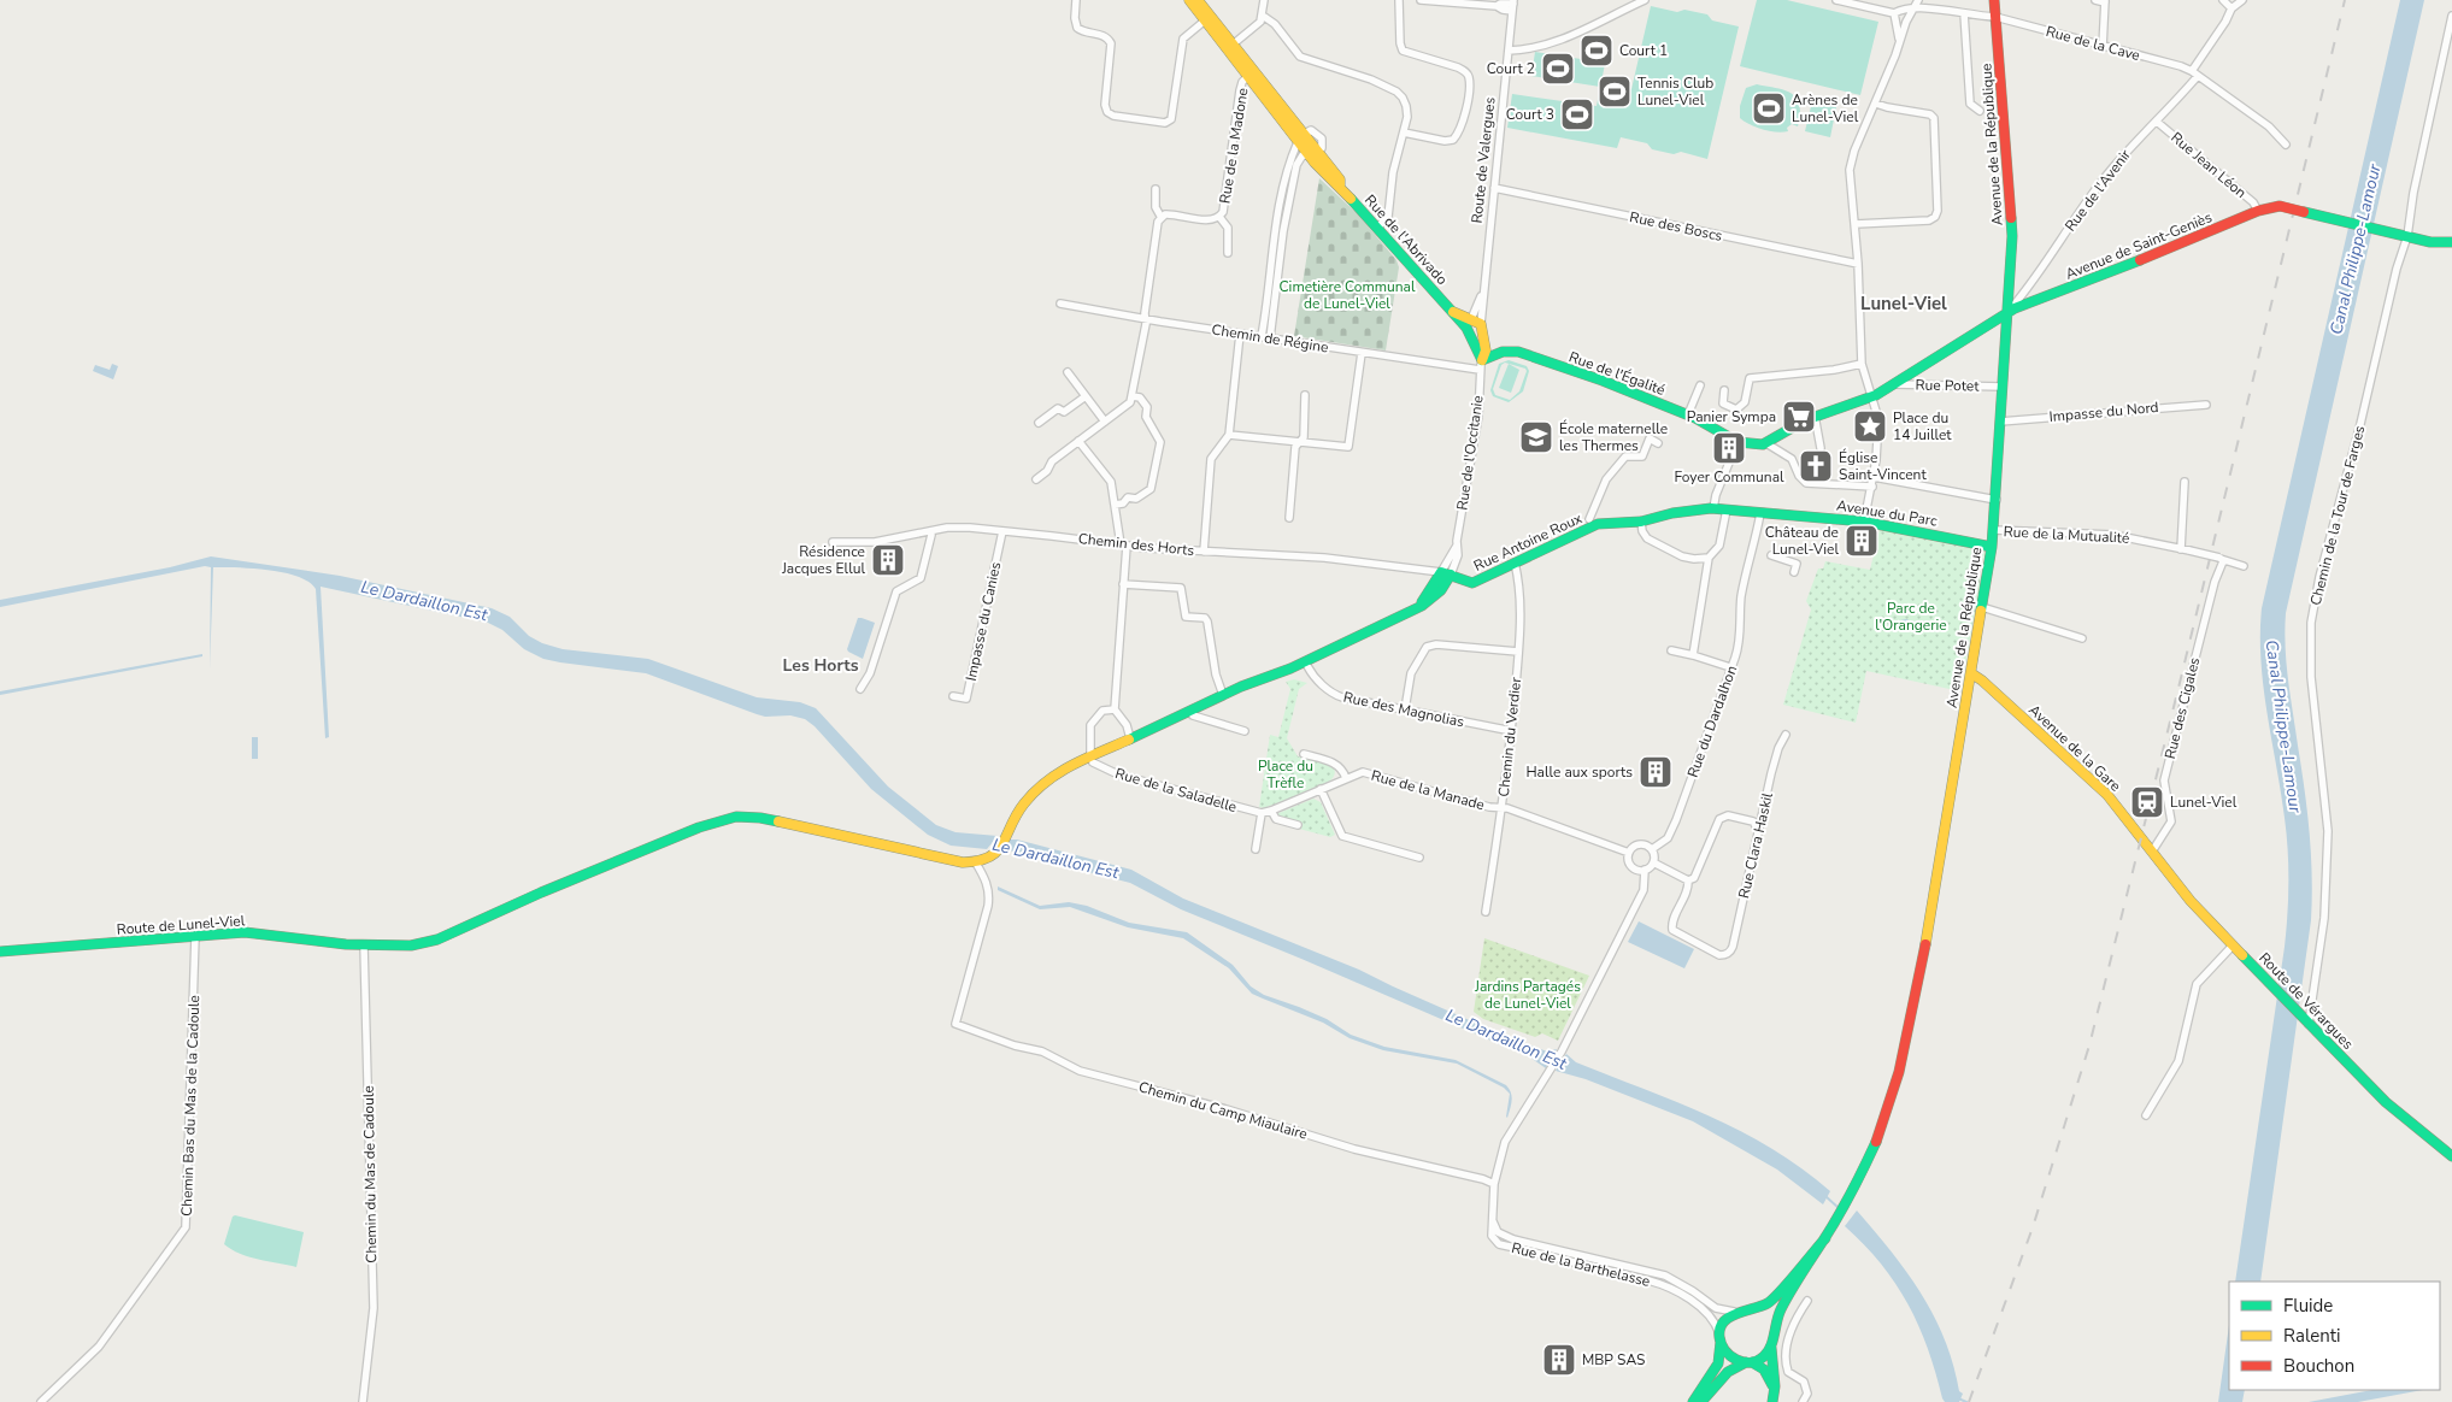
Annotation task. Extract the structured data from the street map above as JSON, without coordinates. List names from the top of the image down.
{
  "streets": {
    "street": [
      "Rue de la Cave",
      "Avenue de la République",
      "Rue de la Madone",
      "Route de Valergues",
      "Rue Jean Léon",
      "Rue de l'Avenir",
      "Rue des Boscs",
      "Rue de l'Abrivado",
      "Avenue de Saint-Geniès",
      "Chemin de Régine",
      "Rue de l'Égalité",
      "Rue Potet",
      "Impasse du Nord",
      "Rue de l'Occitanie",
      "Avenue du Parc",
      "Chemin de la Tour de Farges",
      "Rue de la Mutualité",
      "Rue Antoine Roux",
      "Chemin des Horts",
      "Impasse du Canies",
      "Rue des Cigales",
      "Rue des Magnolias",
      "Rue du Dardalhon",
      "Chemin du Verdier",
      "Avenue de la Gare",
      "Rue de la Saladelle",
      "Rue de la Manade",
      "Rue Clara Haskil",
      "Route de Lunel-Viel",
      "Route de Vérargues",
      "Chemin Bas du Mas de la Cadoule",
      "Chemin du Camp Miaulaire",
      "Chemin du Mas de Cadoule",
      "Rue de la Barthelasse"
    ]
  },
  "crossings": [
    ["Rue de la Cave", "Avenue de la République"],
    ["Rue de la Cave", "Rue de l'Avenir"],
    ["Avenue de la République", "Rue de l'Avenir"],
    ["Avenue de la République", "Avenue de Saint-Geniès"],
    ["Avenue de la République", "Rue Potet"],
    ["Avenue de la République", "Impasse du Nord"],
    ["Avenue de la République", "Avenue du Parc"],
    ["Avenue de la République", "Rue de la Mutualité"],
    ["Avenue de la République", "Avenue de la Gare"],
    ["Rue de la Madone", "Rue de l'Abrivado"],
    ["Route de Valergues", "Rue des Boscs"],
    ["Route de Valergues", "Rue de l'Abrivado"],
    ["Rue Jean Léon", "Rue de l'Avenir"],
    ["Rue Jean Léon", "Avenue de Saint-Geniès"],
    ["Rue de l'Avenir", "Avenue de Saint-Geniès"],
    ["Avenue de Saint-Geniès", "Rue Potet"],
    ["Avenue de Saint-Geniès", "Chemin de la Tour de Farges"],
    ["Chemin de Régine", "Rue de l'Égalité"],
    ["Chemin de Régine", "Rue de l'Occitanie"],
    ["Rue de l'Égalité", "Rue de l'Occitanie"],
    ["Rue de l'Occitanie", "Rue Antoine Roux"],
    ["Rue de l'Occitanie", "Chemin des Horts"],
    ["Avenue du Parc", "Rue Antoine Roux"],
    ["Avenue du Parc", "Rue du Dardalhon"],
    ["Chemin de la Tour de Farges", "Route de Vérargues"],
    ["Rue de la Mutualité", "Rue des Cigales"],
    ["Rue Antoine Roux", "Chemin des Horts"],
    ["Rue Antoine Roux", "Rue du Dardalhon"],
    ["Rue Antoine Roux", "Chemin du Verdier"],
    ["Chemin des Horts", "Impasse du Canies"],
    ["Rue des Cigales", "Avenue de la Gare"],
    ["Rue des Cigales", "Route de Vérargues"],
    ["Rue des Magnolias", "Chemin du Verdier"],
    ["Rue du Dardalhon", "Rue de la Manade"],
    ["Chemin du Verdier", "Rue de la Manade"],
    ["Avenue de la Gare", "Route de Vérargues"],
    ["Rue de la Saladelle", "Rue de la Manade"],
    ["Route de Lunel-Viel", "Chemin Bas du Mas de la Cadoule"],
    ["Route de Lunel-Viel", "Chemin du Camp Miaulaire"],
    ["Route de Lunel-Viel", "Chemin du Mas de Cadoule"]
  ],
  "districts": ["Lunel-Viel", "Les Horts"],
  "water": ["Canal Philippe-Lamour", "Le Dardaillon Est"],
  "parks": [
    "Cimetière Communal de Lunel-Viel",
    "Parc de l'Orangerie",
    "Place du Trèfle",
    "Jardins Partagés de Lunel-Viel"
  ],
  "places": {
    "sports": [
      "Court 1",
      "Court 2",
      "Tennis Club Lunel-Viel",
      "Arènes de Lunel-Viel",
      "Court 3"
    ],
    "supermarket": ["Panier Sympa"],
    "place": ["Place du 14 Juillet"],
    "school or university": ["École maternelle les Thermes"],
    "building": [
      "Foyer Communal",
      "Château de Lunel-Viel",
      "Résidence Jacques Ellul",
      "Halle aux sports",
      "MBP SAS"
    ],
    "church": ["Église Saint-Vincent"],
    "station": ["Lunel-Viel"]
  },
  "legend": ["Fluide", "Ralenti", "Bouchon"]
}
